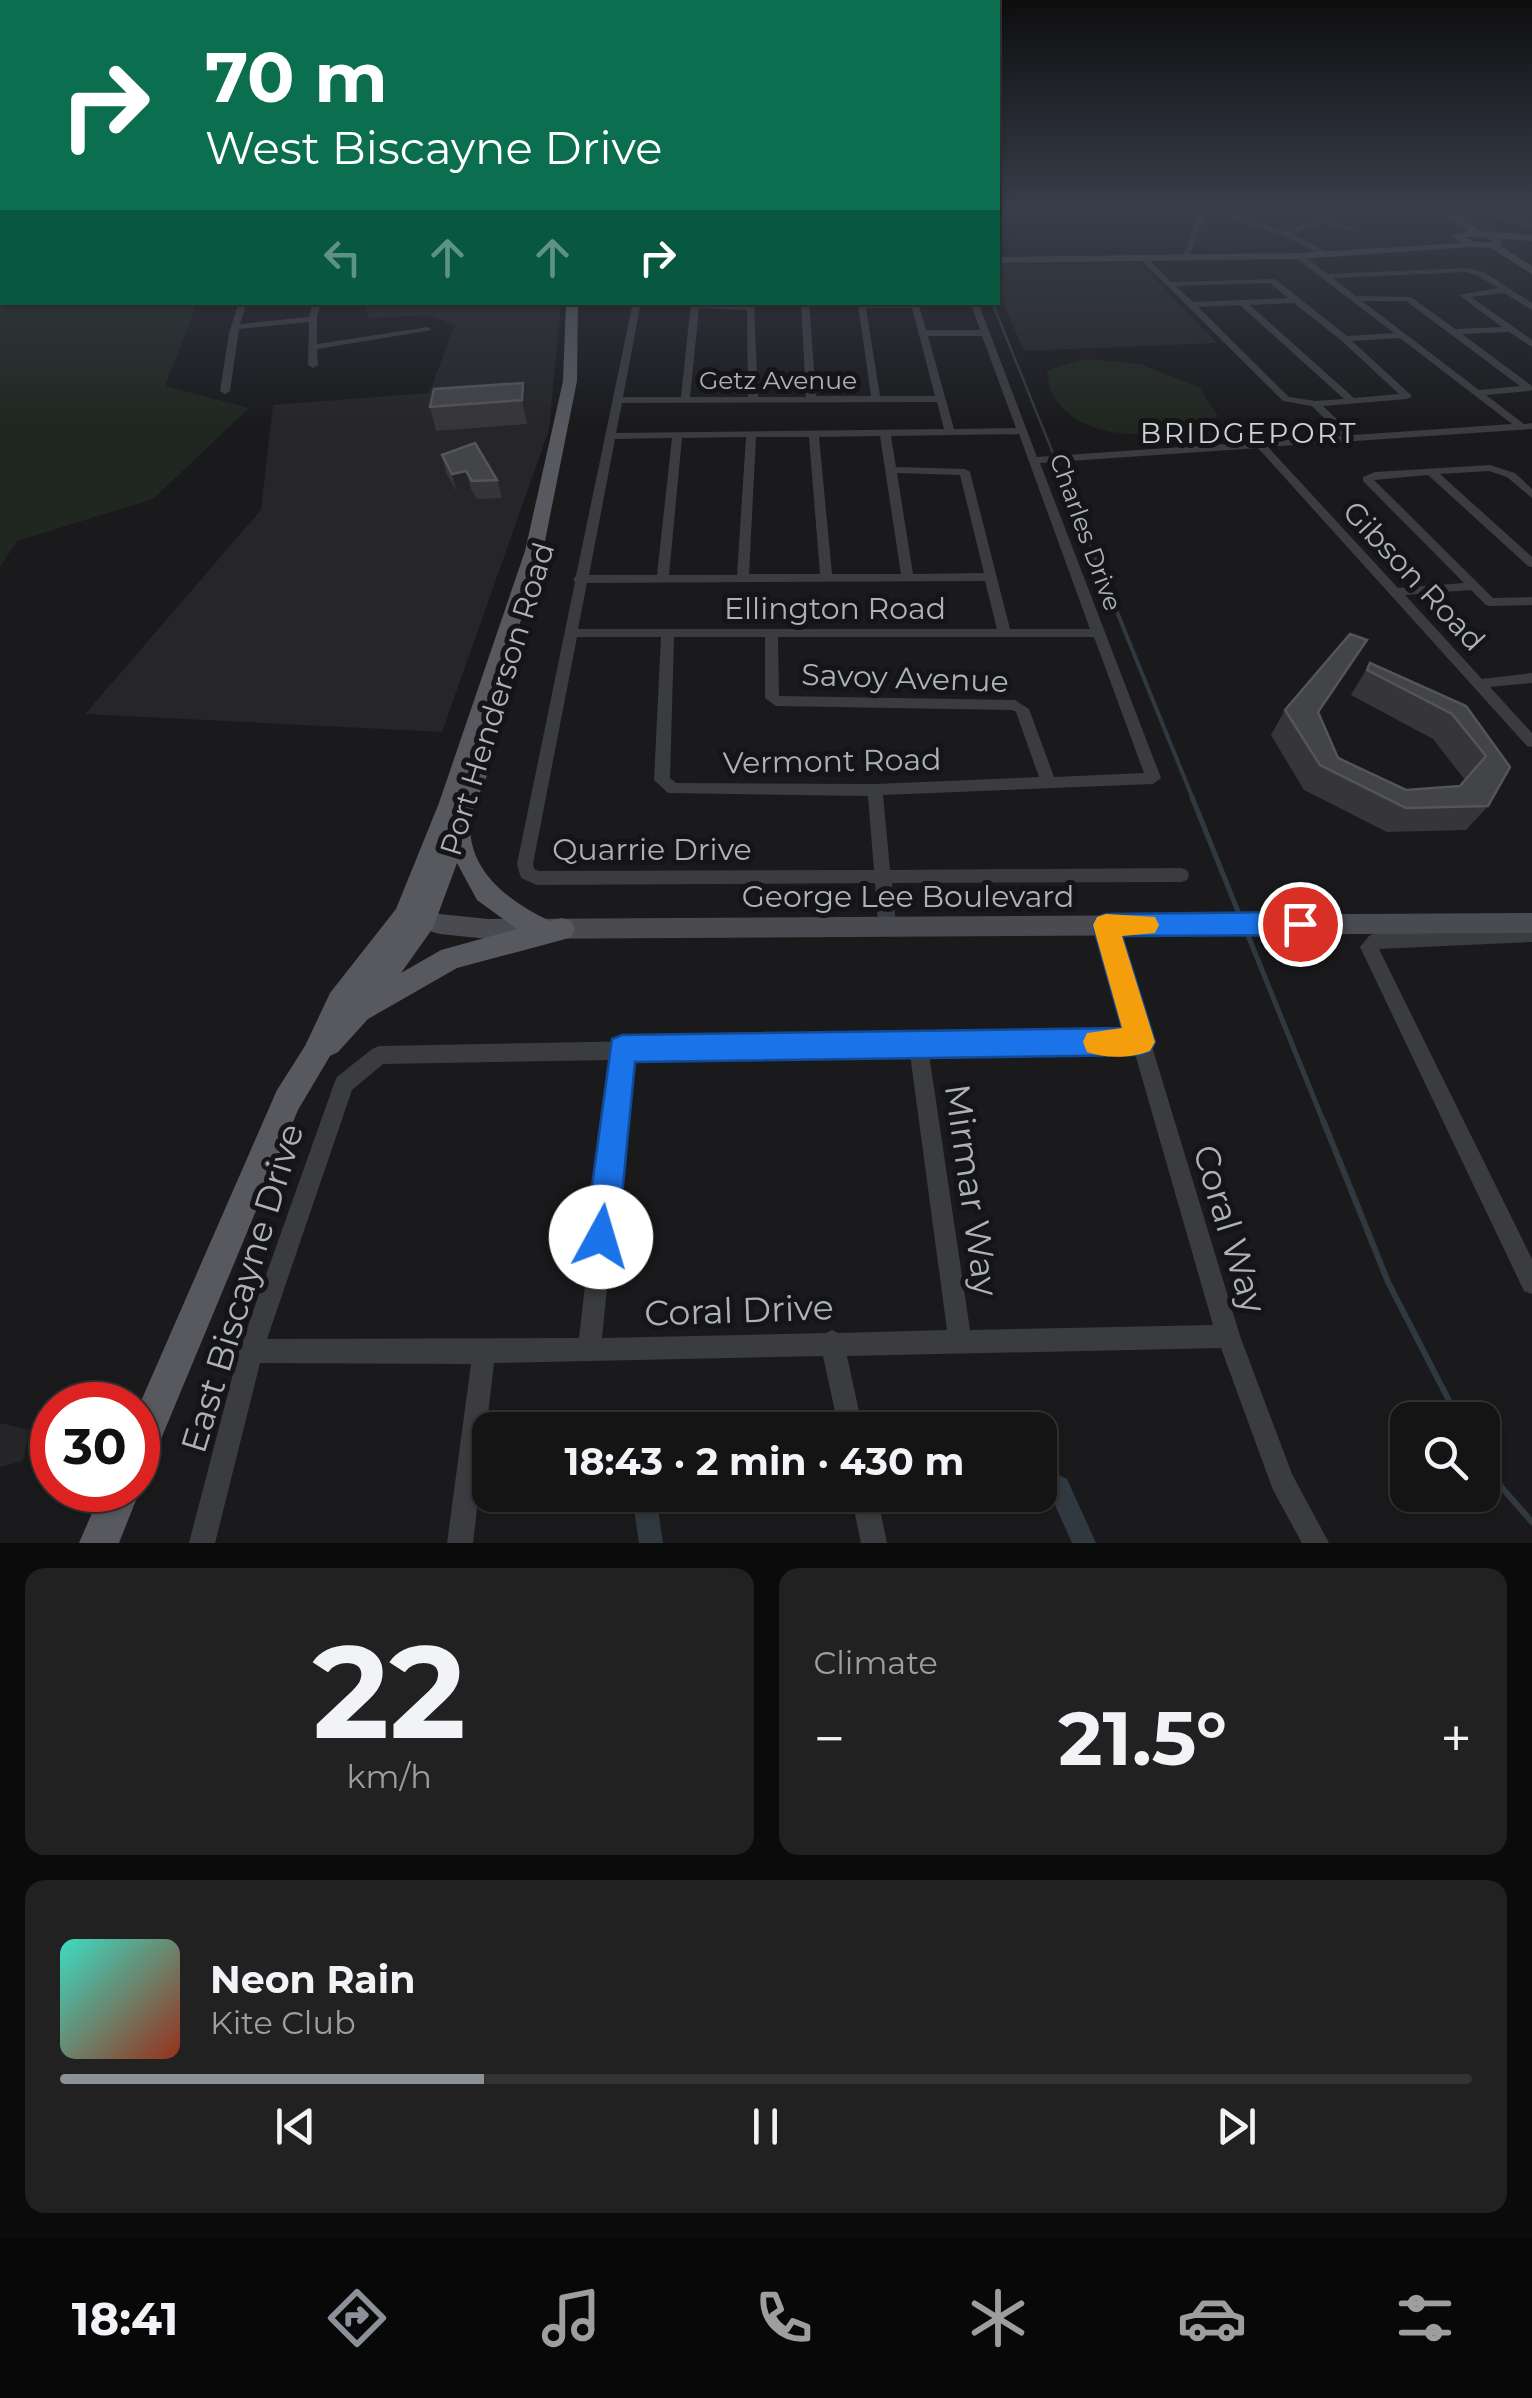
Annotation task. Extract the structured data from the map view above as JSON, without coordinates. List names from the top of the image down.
{
  "streets": {
    "main road": ["Port Henderson Road", "George Lee Boulevard"],
    "street": [
      "Getz Avenue",
      "Charles Drive",
      "Gibson Road",
      "Ellington Road",
      "Savoy Avenue",
      "Vermont Road",
      "Quarrie Drive",
      "Mirmar Way",
      "Coral Way",
      "East Biscayne Drive",
      "Coral Drive"
    ]
  },
  "crossings": [
    ["Getz Avenue", "Quarrie Drive"],
    ["Charles Drive", "Ellington Road"],
    ["Charles Drive", "Vermont Road"],
    ["Ellington Road", "Savoy Avenue"],
    ["Ellington Road", "Vermont Road"],
    ["Ellington Road", "Quarrie Drive"],
    ["Savoy Avenue", "Vermont Road"],
    ["Port Henderson Road", "George Lee Boulevard"],
    ["George Lee Boulevard", "Coral Way"],
    ["Mirmar Way", "Coral Drive"],
    ["Coral Way", "Coral Drive"],
    ["East Biscayne Drive", "Coral Drive"]
  ],
  "districts": ["BRIDGEPORT"],
  "page": {
    "turn": ["70 m", "West Biscayne Drive"],
    "limit": "30",
    "trip": "18:43 · 2 min · 430 m",
    "tile": [
      ["22", "km/h"],
      "Climate"
    ],
    "heat": ["−", "21.5°", "+"],
    "song": ["Neon Rain", "Kite Club"],
    "tabs": "18:41"
  }
}
